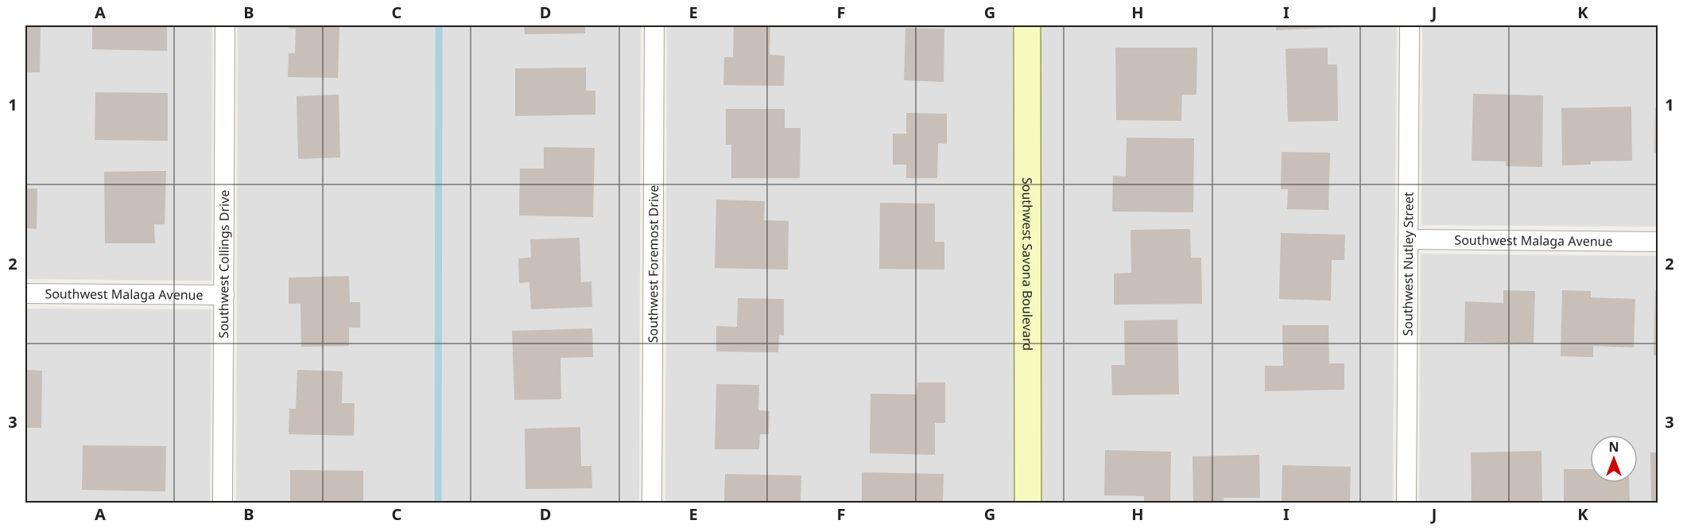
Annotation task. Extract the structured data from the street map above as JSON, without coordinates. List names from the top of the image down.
{
  "streets": {
    "street": [
      "Southwest Malaga Avenue",
      "Southwest Collings Drive",
      "Southwest Foremost Drive",
      "Southwest Savona Boulevard",
      "Southwest Nutley Street"
    ]
  },
  "crossings": [
    ["Southwest Malaga Avenue", "Southwest Collings Drive"],
    ["Southwest Malaga Avenue", "Southwest Nutley Street"]
  ],
  "north": "top",
  "grid": {
    "columns": [
      "A",
      "B",
      "C",
      "D",
      "E",
      "F",
      "G",
      "H",
      "I",
      "J",
      "K"
    ],
    "rows": ["1", "2", "3"]
  }
}
